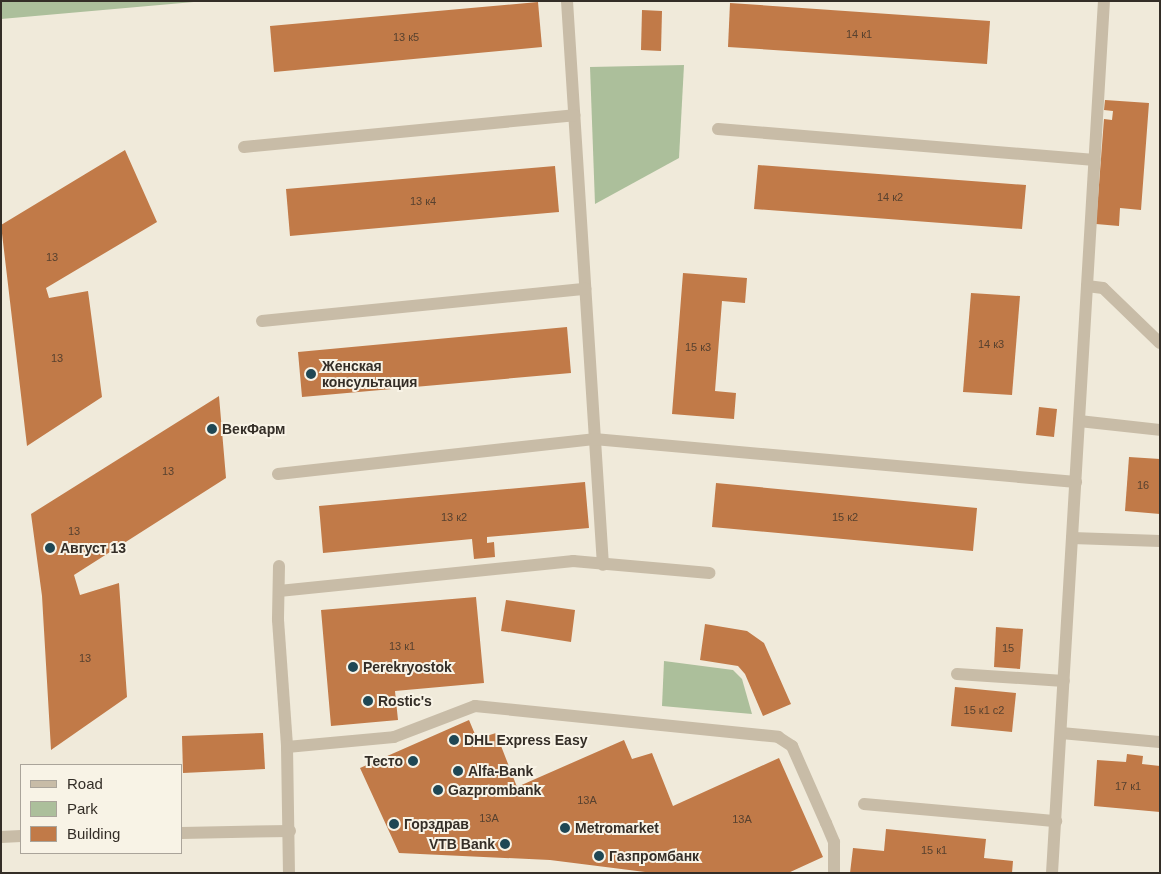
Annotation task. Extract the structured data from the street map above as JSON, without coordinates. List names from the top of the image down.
{
  "places": [
    "Женская консультация",
    "ВекФарм",
    "Август 13",
    "Perekryostok",
    "Rostic's",
    "DHL Express Easy",
    "Тесто",
    "Alfa-Bank",
    "Gazprombank",
    "Горздрав",
    "Metromarket",
    "VTB Bank",
    "Газпромбанк"
  ],
  "house_numbers": [
    "14 к1",
    "13 к5",
    "14 к2",
    "13 к4",
    "13",
    "14 к3",
    "15 к3",
    "13",
    "13",
    "16",
    "13 к2",
    "15 к2",
    "13",
    "13 к1",
    "15",
    "13",
    "15 к1 с2",
    "17 к1",
    "13А",
    "13А",
    "13А",
    "15 к1"
  ],
  "legend": ["Road", "Park", "Building"]
}
